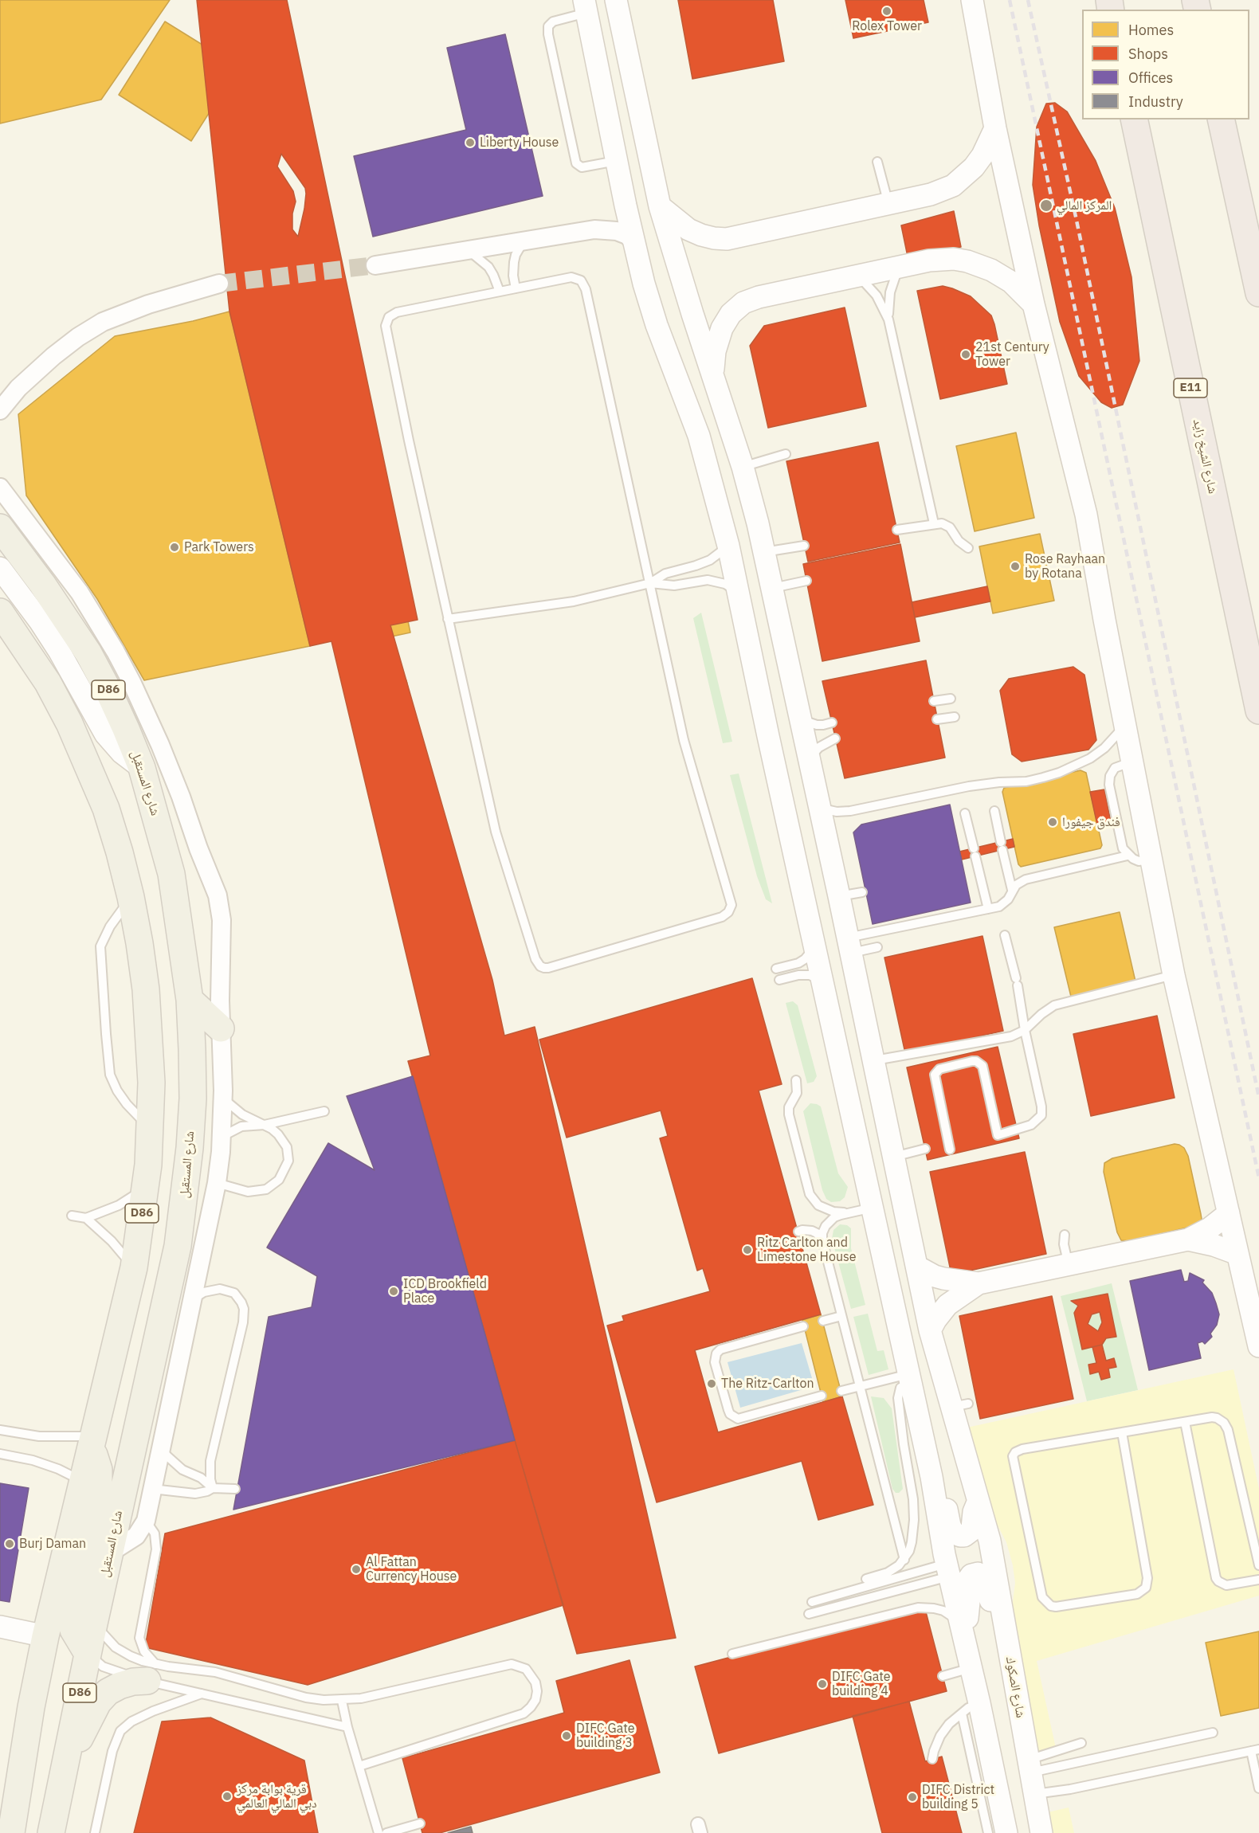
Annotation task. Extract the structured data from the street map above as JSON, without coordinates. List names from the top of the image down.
{
  "streets": {
    "highway": ["E11", "شارع الشيخ زايد"],
    "main road": ["D86", "شارع المستقبل"],
    "street": ["شارع الصكوك"]
  },
  "places": [
    "Rolex Tower",
    "Liberty House",
    "المركز المالي",
    "21st Century Tower",
    "Park Towers",
    "Rose Rayhaan by Rotana",
    "فندق جيفورا",
    "Ritz Carlton and Limestone House",
    "ICD Brookfield Place",
    "The Ritz-Carlton",
    "Burj Daman",
    "Al Fattan Currency House",
    "DIFC Gate building 4",
    "DIFC Gate building 3",
    "قرية بوابة مركز دبي المالي العالمي",
    "DIFC District building 5"
  ],
  "legend": [
    "Homes",
    "Shops",
    "Offices",
    "Industry"
  ]
}
